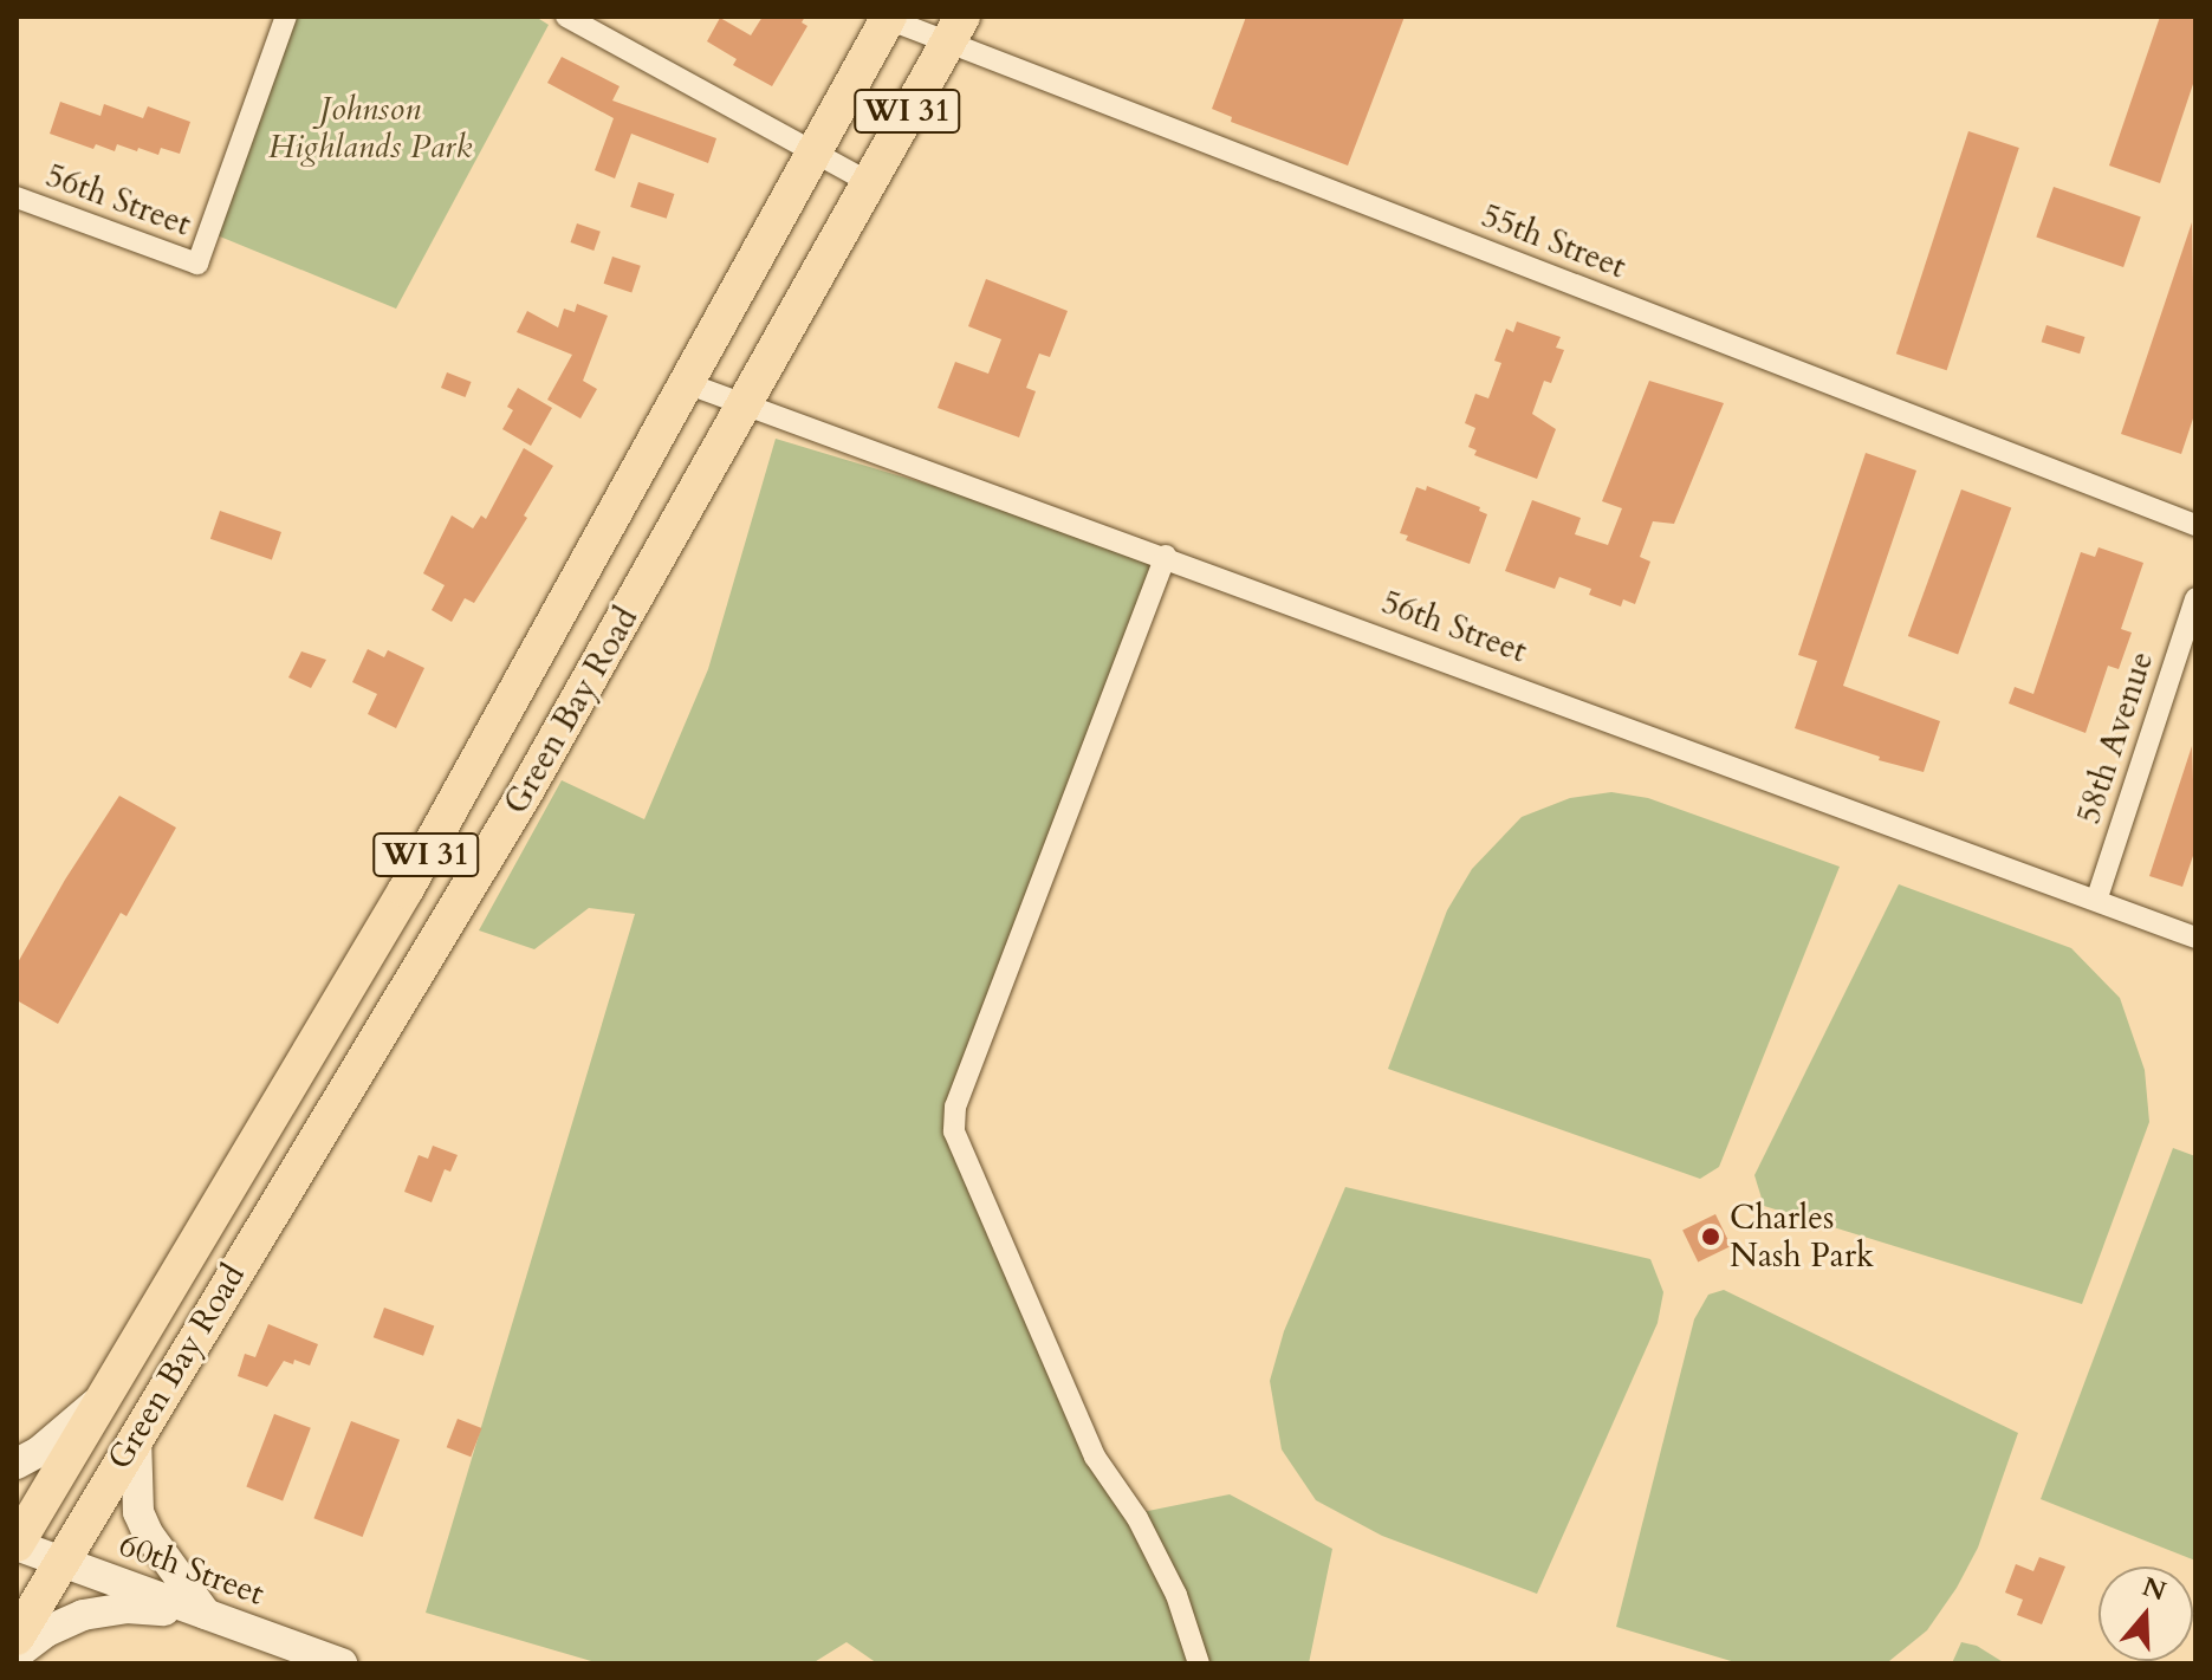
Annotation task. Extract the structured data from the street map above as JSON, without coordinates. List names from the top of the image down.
{
  "streets": {
    "main road": ["WI 31", "Green Bay Road"],
    "street": [
      "56th Street",
      "55th Street",
      "58th Avenue",
      "60th Street"
    ]
  },
  "crossings": [
    ["56th Street", "Green Bay Road"],
    ["56th Street", "58th Avenue"],
    ["55th Street", "Green Bay Road"],
    ["Green Bay Road", "60th Street"]
  ],
  "parks": ["Johnson Highlands Park"],
  "places": ["Charles Nash Park"],
  "north": "top"
}
